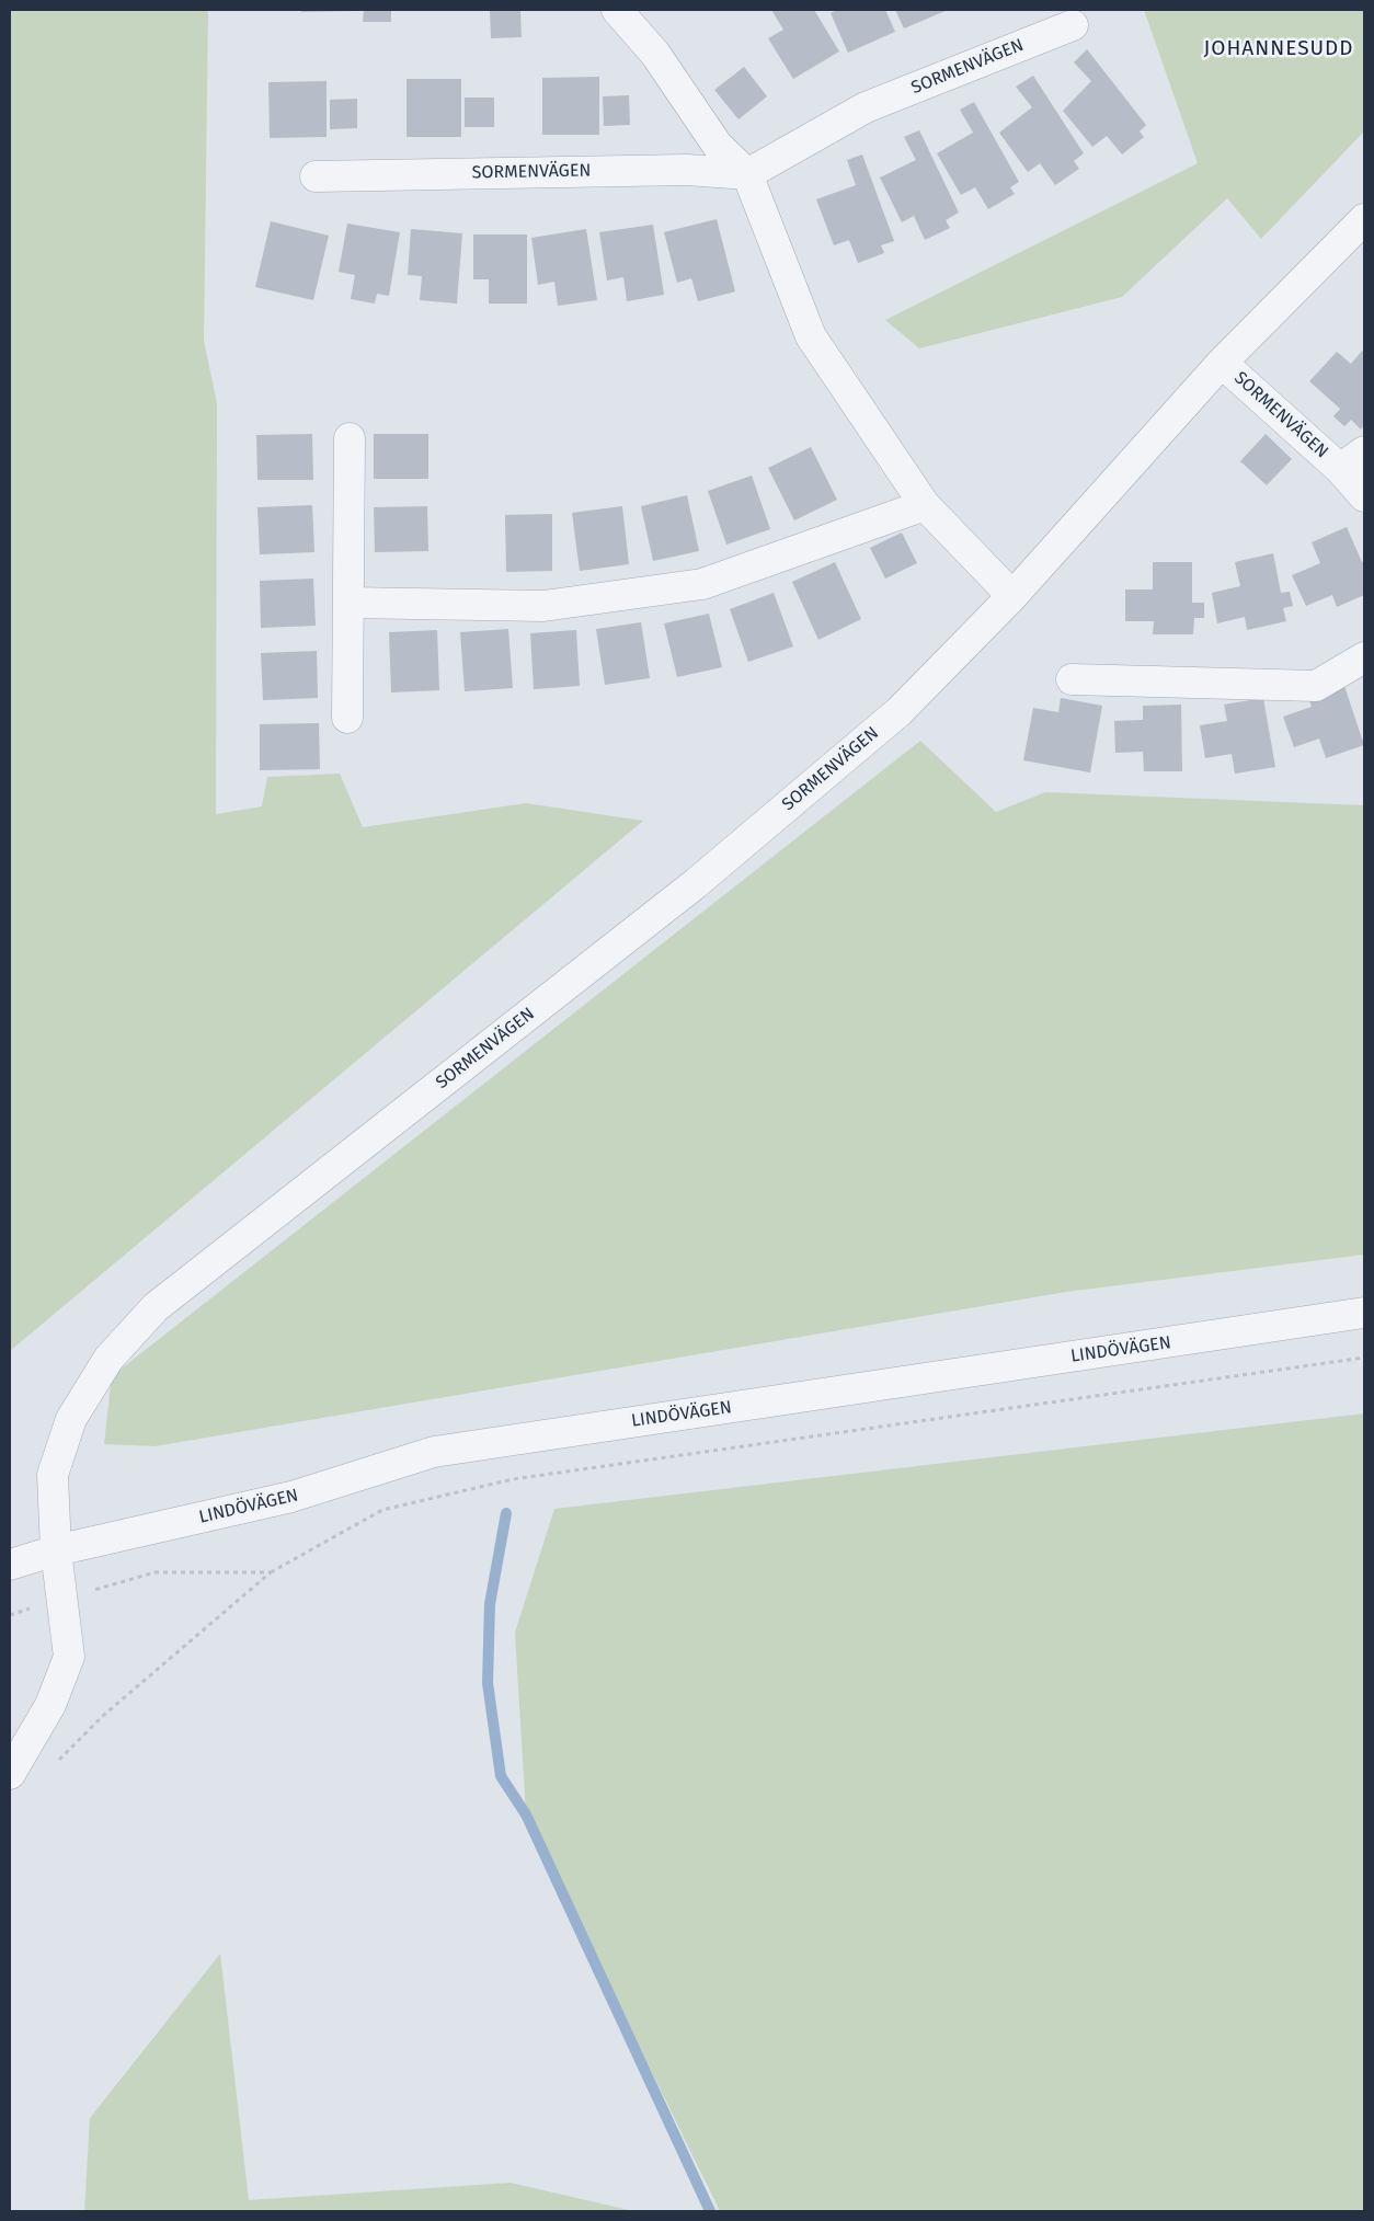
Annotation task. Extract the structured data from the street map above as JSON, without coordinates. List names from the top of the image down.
{
  "streets": {
    "street": ["SORMENVÄGEN", "LINDÖVÄGEN"]
  },
  "crossings": [
    ["SORMENVÄGEN", "LINDÖVÄGEN"]
  ],
  "districts": ["JOHANNESUDD"]
}
